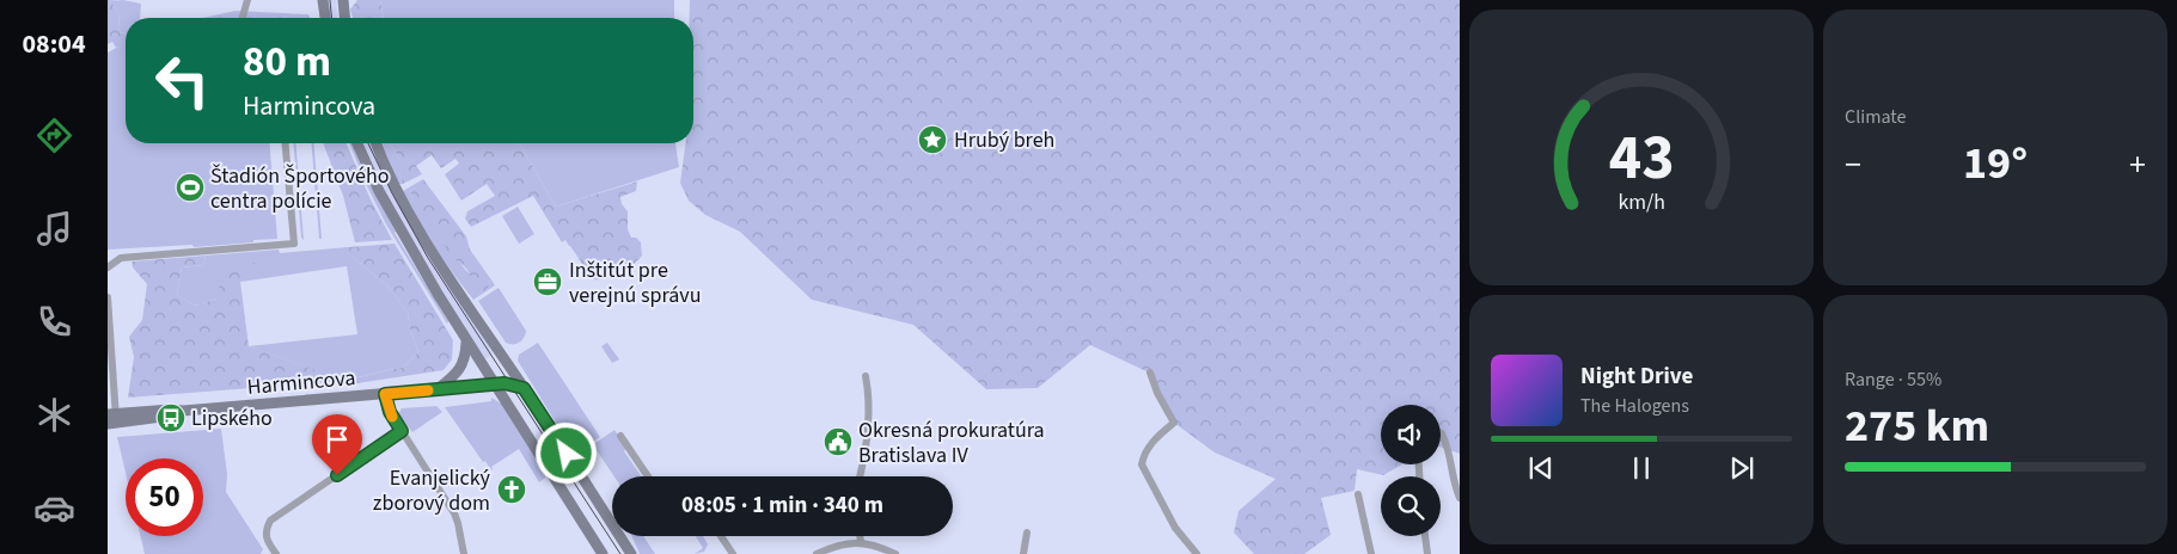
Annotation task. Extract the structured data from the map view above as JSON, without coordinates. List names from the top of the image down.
{
  "streets": {
    "main road": ["Harmincova"]
  },
  "places": {
    "place": ["Hrubý breh"],
    "sports": ["Štadión Športového centra polície"],
    "office": ["Inštitút pre verejnú správu"],
    "bus stop": ["Lipského"],
    "public building": ["Okresná prokuratúra Bratislava IV"],
    "church": ["Evanjelický zborový dom"]
  },
  "page": {
    "tabs": "08:04",
    "tile": [
      "Climate",
      ["Range · 55%", "275 km"]
    ],
    "turn": ["80 m", "Harmincova"],
    "heat": ["−", "19°", "+"],
    "song": ["Night Drive", "The Halogens"],
    "limit": "50",
    "trip": "08:05 · 1 min · 340 m",
    "gauge": ["43", "km/h"]
  }
}
